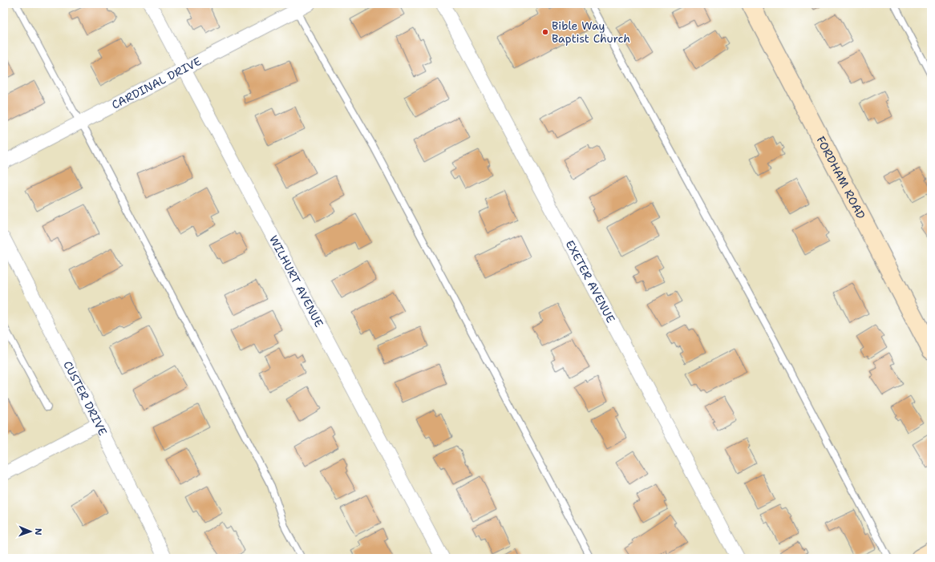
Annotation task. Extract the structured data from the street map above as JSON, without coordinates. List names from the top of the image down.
{
  "streets": {
    "street": [
      "CARDINAL DRIVE",
      "FORDHAM ROAD",
      "EXETER AVENUE",
      "WILHURT AVENUE",
      "CUSTER DRIVE"
    ]
  },
  "crossings": [
    ["CARDINAL DRIVE", "WILHURT AVENUE"]
  ],
  "places": ["Bible Way Baptist Church"],
  "north": "right"
}
